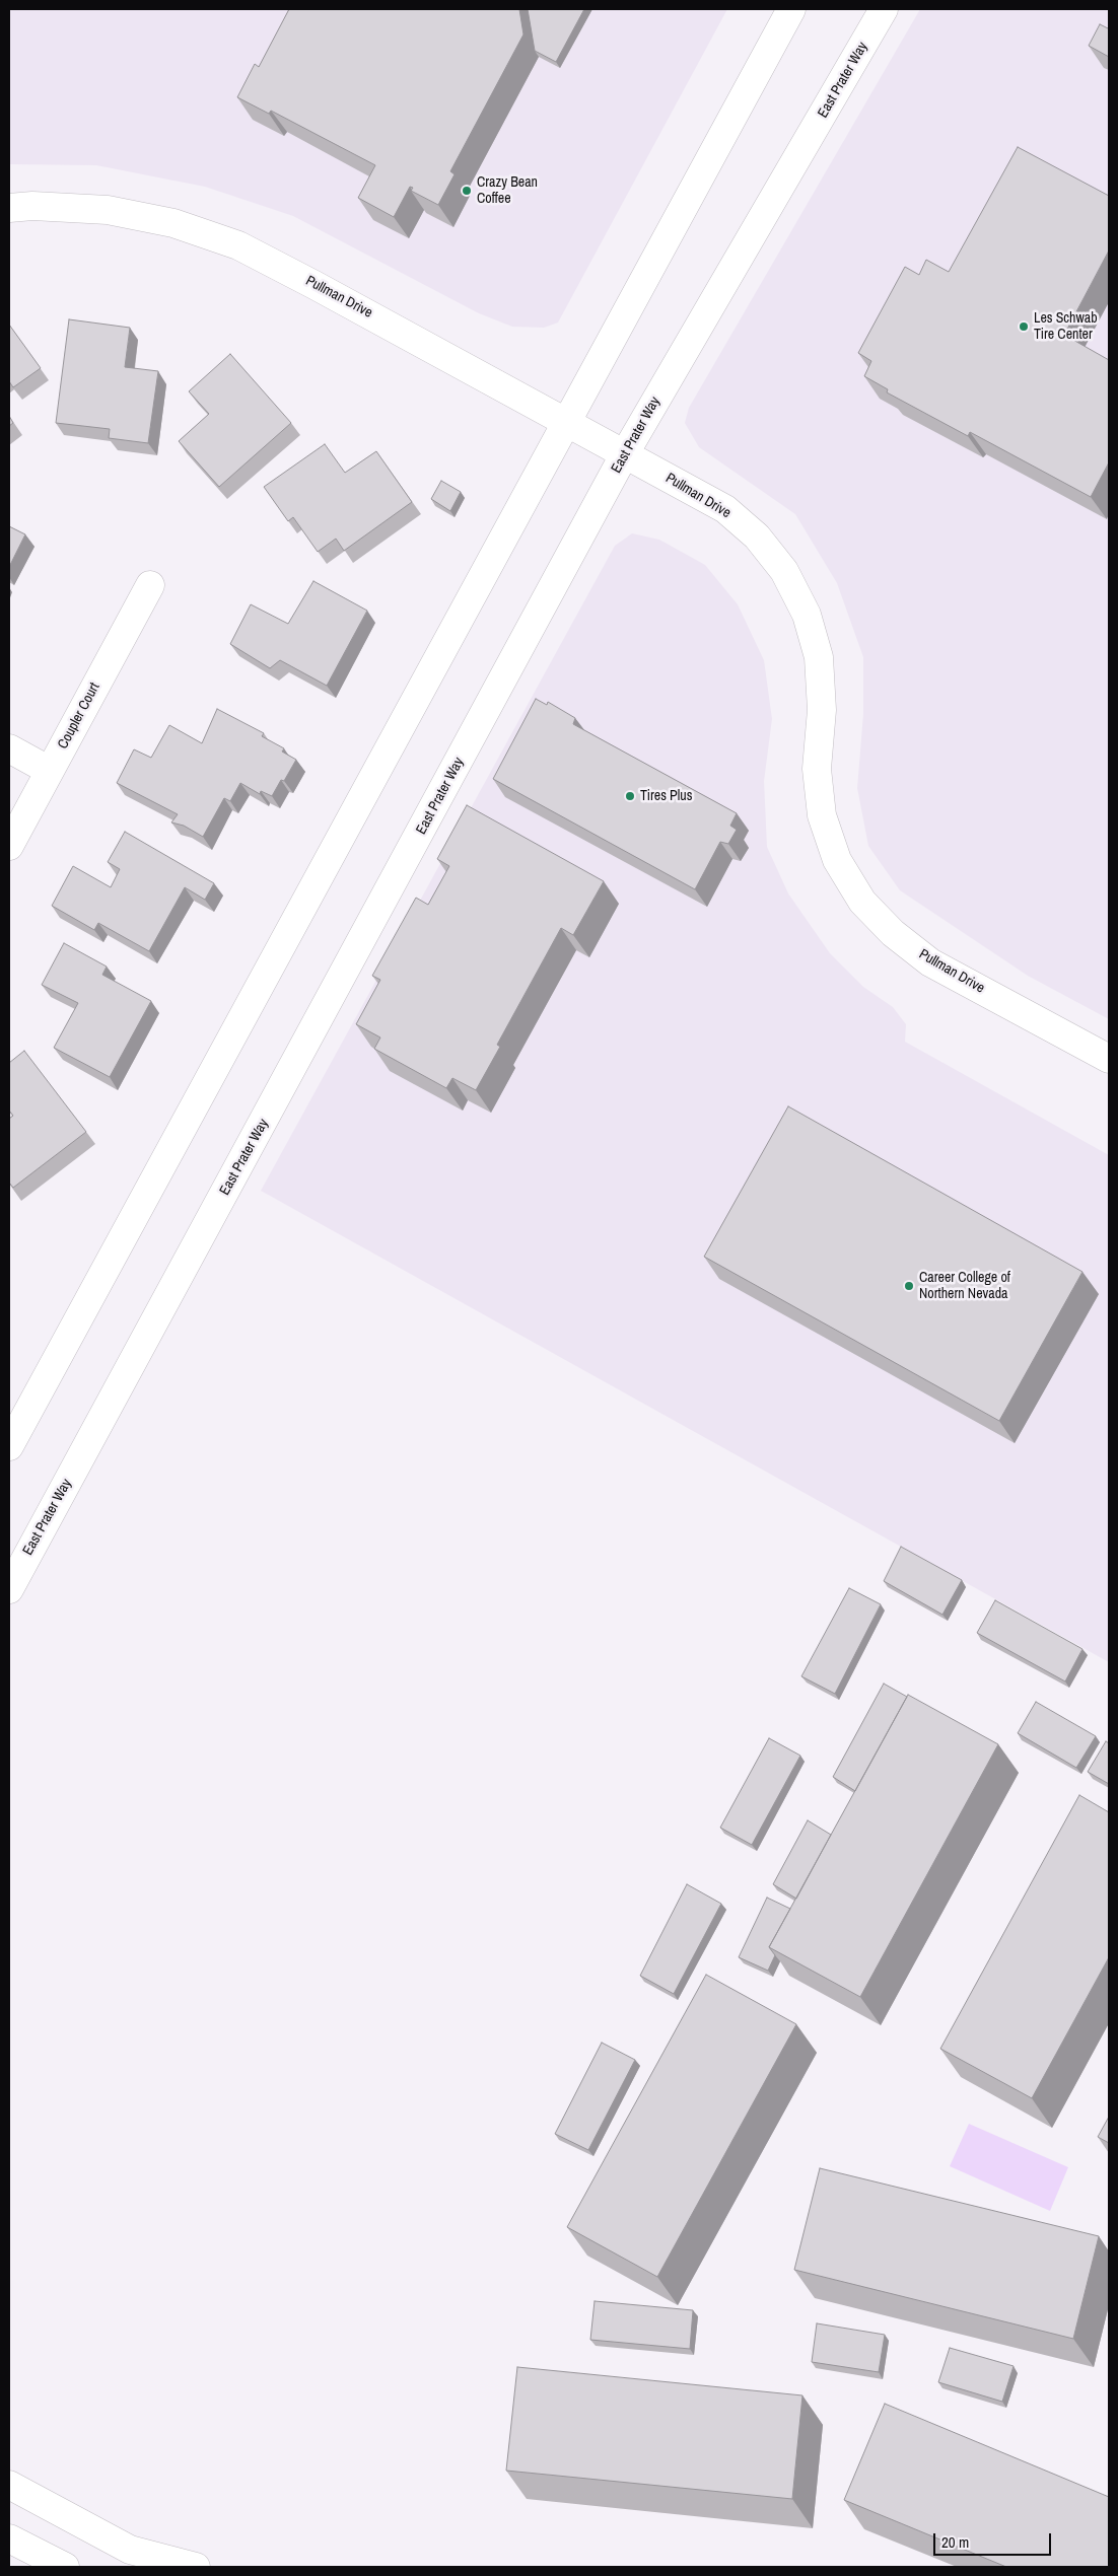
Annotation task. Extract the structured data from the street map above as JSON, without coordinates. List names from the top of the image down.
{
  "streets": {
    "main road": ["East Prater Way", "Pullman Drive", "Coupler Court"]
  },
  "crossings": [
    ["East Prater Way", "Pullman Drive"]
  ],
  "places": [
    "Crazy Bean Coffee",
    "Les Schwab Tire Center",
    "Tires Plus",
    "Career College of Northern Nevada"
  ],
  "scale_bar": "20 m"
}
